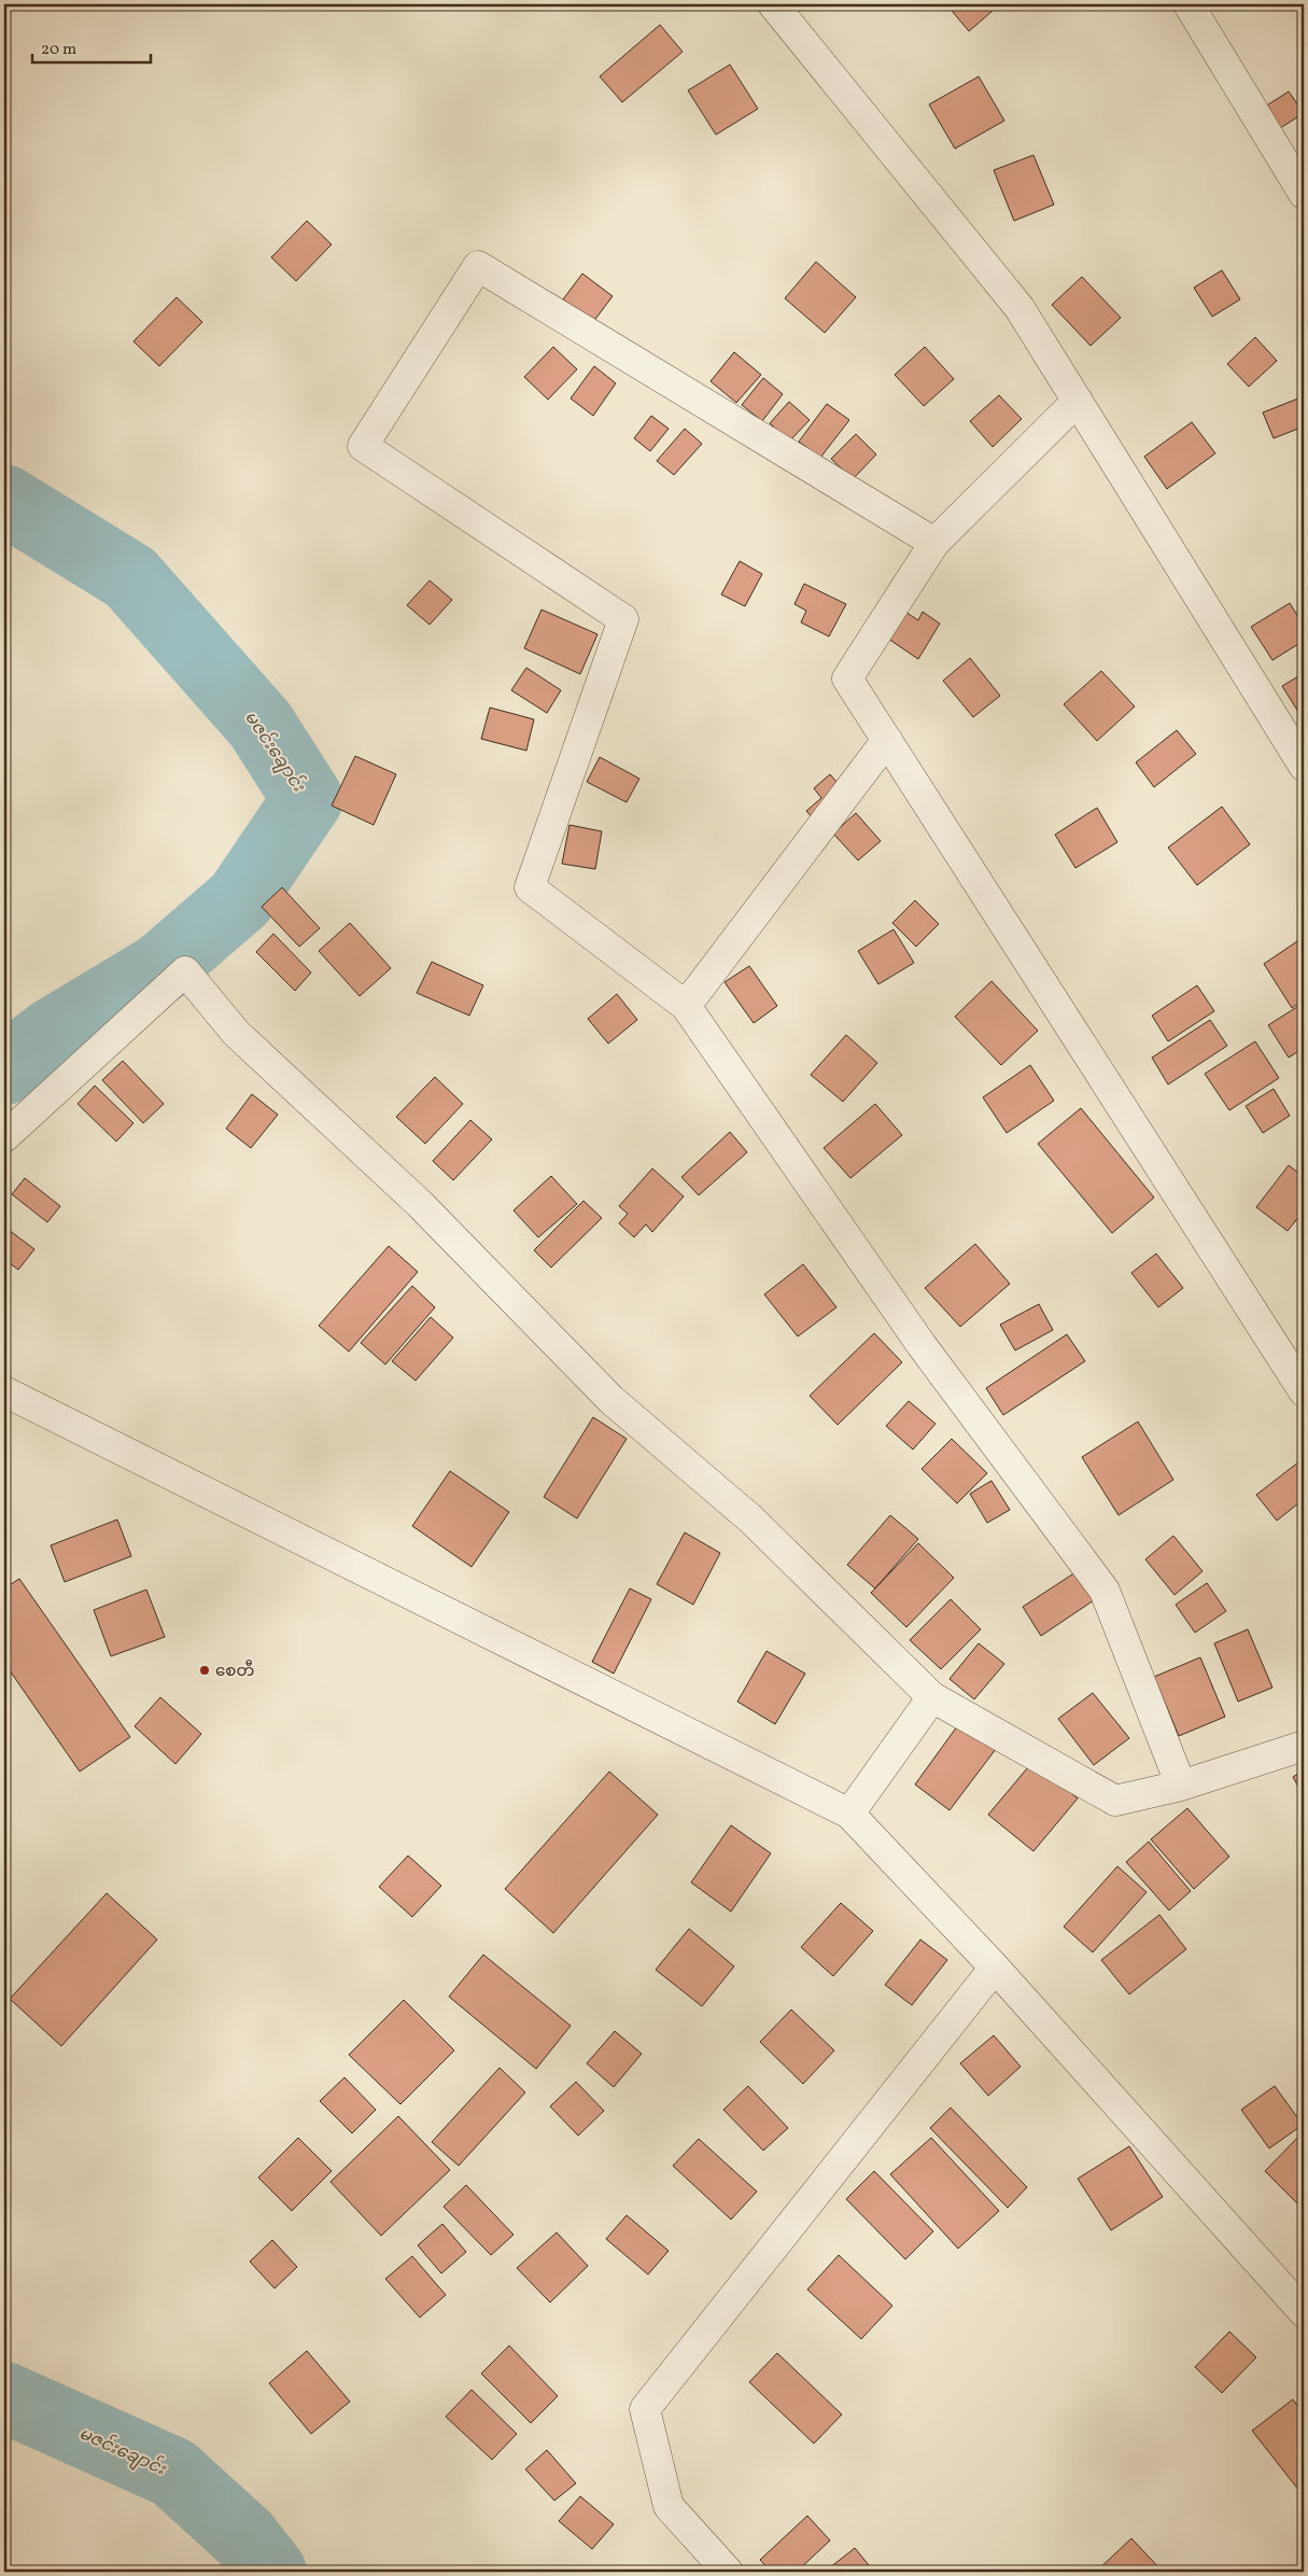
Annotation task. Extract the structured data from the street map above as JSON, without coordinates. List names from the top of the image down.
{
  "water": ["မဇင်းချောင်း"],
  "places": ["စေတီ"],
  "scale_bar": "20 m"
}
